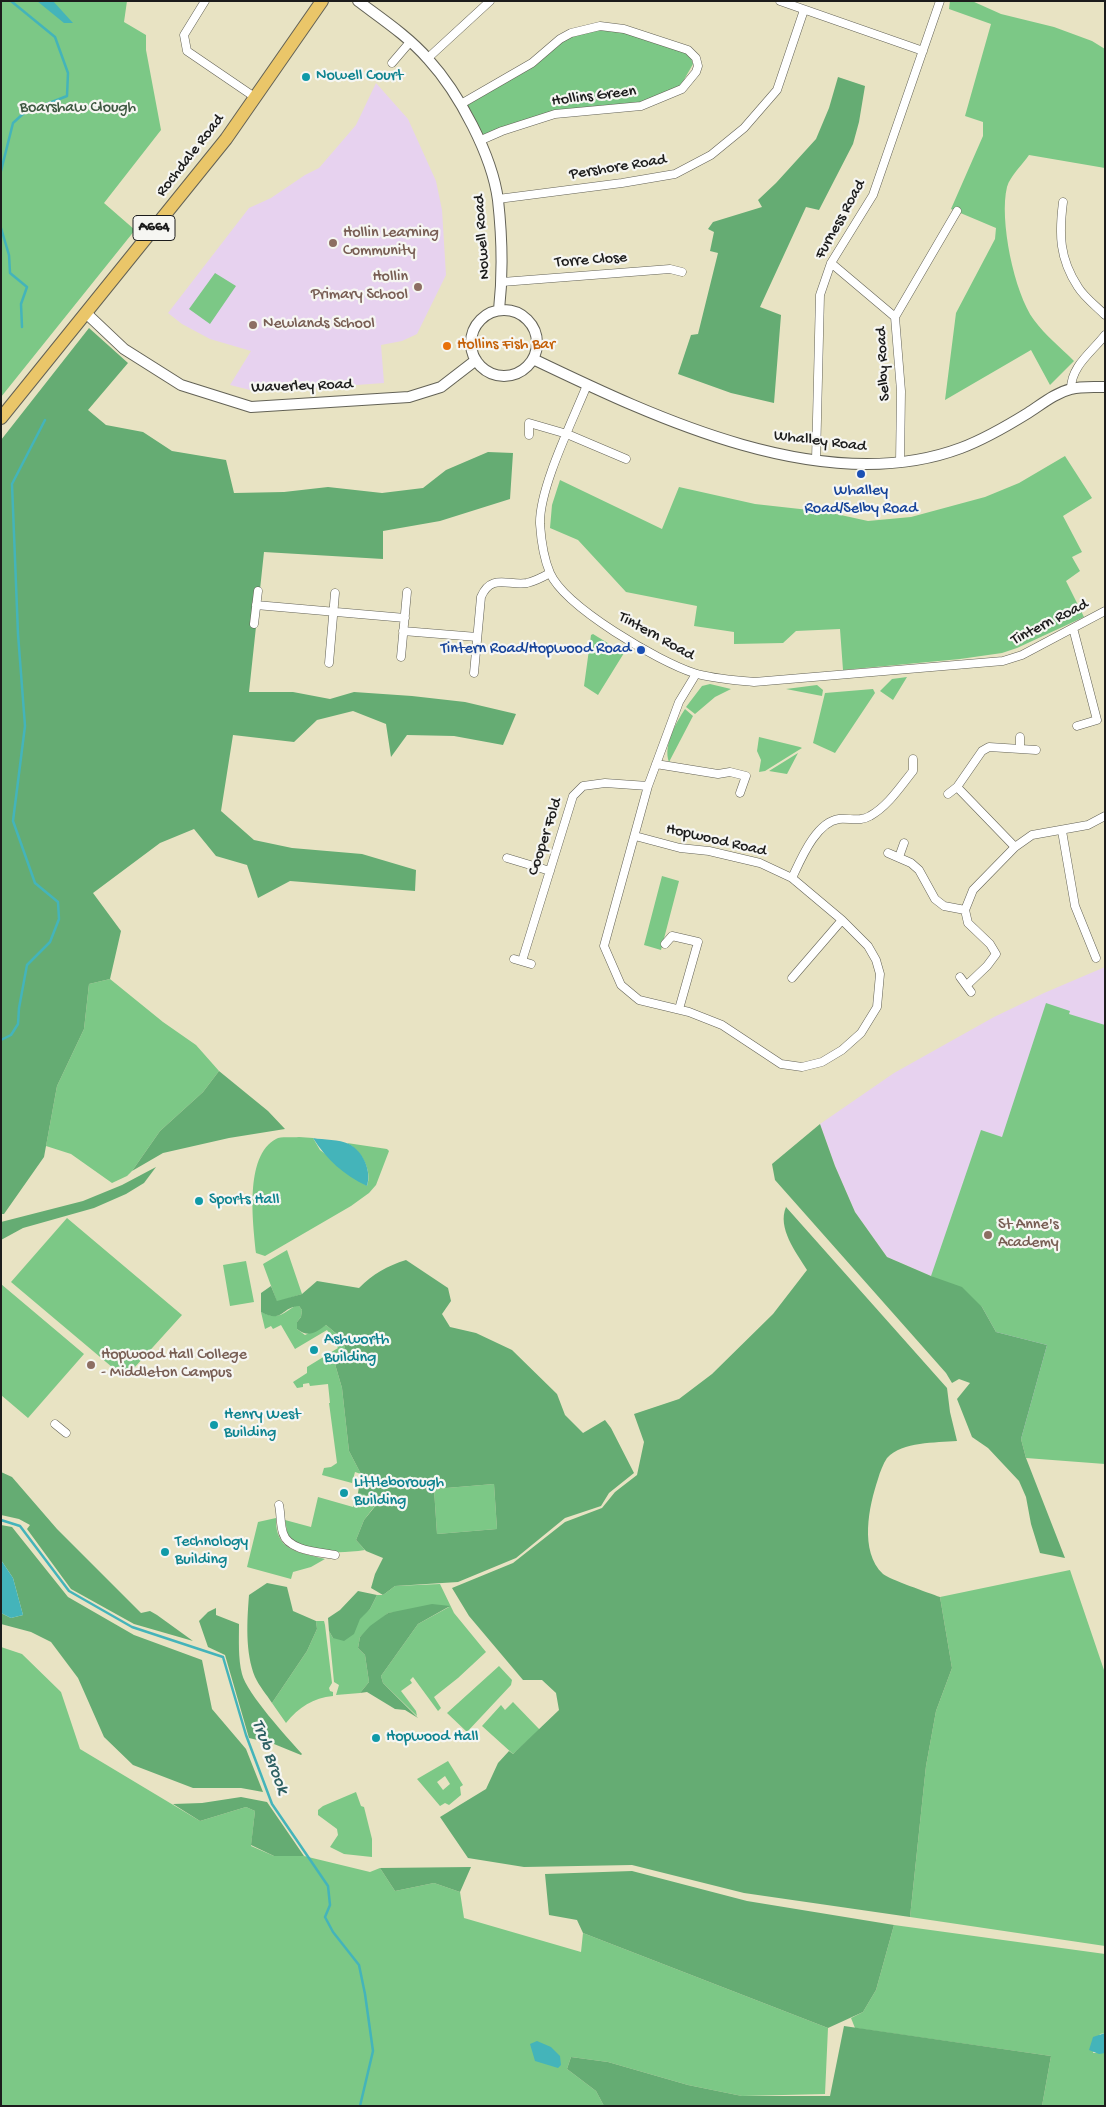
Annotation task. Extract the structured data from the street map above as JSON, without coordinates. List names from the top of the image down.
{
  "streets": {
    "main road": ["Rochdale Road", "A664"],
    "street": [
      "Hollins Green",
      "Pershore Road",
      "Furness Road",
      "Nowell Road",
      "Torre Close",
      "Selby Road",
      "Waverley Road",
      "Whalley Road",
      "Tintern Road",
      "Cooper Fold",
      "Hopwood Road"
    ]
  },
  "crossings": [
    ["Hollins Green", "Nowell Road"],
    ["Rochdale Road", "Waverley Road"],
    ["Pershore Road", "Nowell Road"],
    ["Furness Road", "Selby Road"],
    ["Furness Road", "Whalley Road"],
    ["Nowell Road", "Torre Close"],
    ["Nowell Road", "Waverley Road"],
    ["Nowell Road", "Whalley Road"],
    ["Selby Road", "Whalley Road"],
    ["Waverley Road", "Whalley Road"],
    ["Whalley Road", "Tintern Road"],
    ["Tintern Road", "Hopwood Road"],
    ["Cooper Fold", "Hopwood Road"]
  ],
  "water": ["Trub Brook"],
  "parks": ["Boarshaw Clough"],
  "places": [
    "Nowell Court",
    "Hollin Learning Community",
    "Hollin Primary School",
    "Newlands School",
    "Hollins Fish Bar",
    "Whalley Road/Selby Road",
    "Tintern Road/Hopwood Road",
    "Sports Hall",
    "St Anne's Academy",
    "Ashworth Building",
    "Hopwood Hall College - Middleton Campus",
    "Henry West Building",
    "Littleborough Building",
    "Technology Building",
    "Hopwood Hall"
  ]
}
